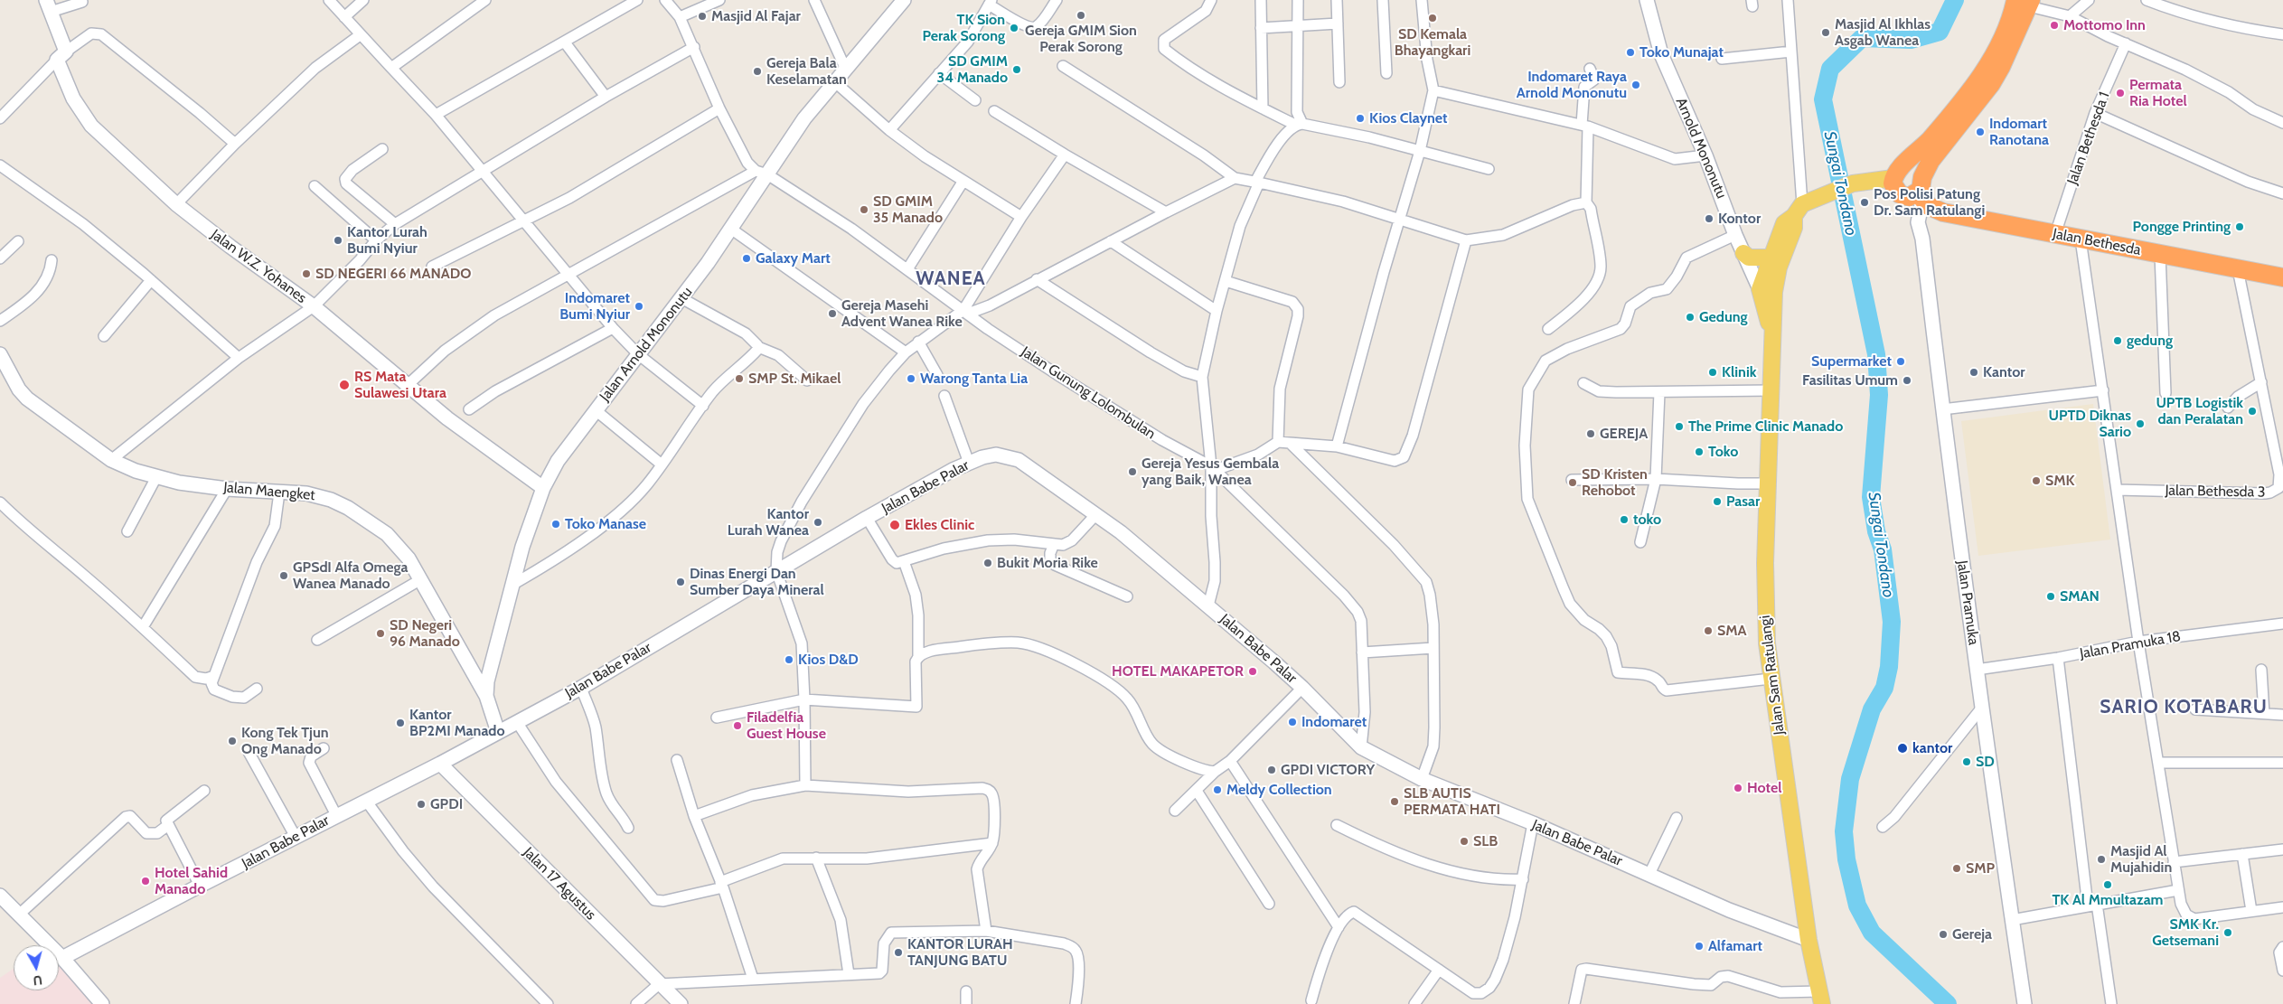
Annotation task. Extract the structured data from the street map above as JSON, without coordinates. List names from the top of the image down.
{
  "streets": {
    "highway": ["Jalan Bethesda"],
    "main road": ["Jalan Sam Ratulangi"],
    "street": [
      "Jalan Bethesda 1",
      "Arnold Mononutu",
      "Jalan W.Z. Yohanes",
      "Jalan Arnold Mononutu",
      "Jalan Gunung Lolombulan",
      "Jalan Babe Palar",
      "Jalan Maengket",
      "Jalan Bethesda 3",
      "Jalan Pramuka",
      "Jalan Pramuka 18",
      "Jalan 17 Agustus"
    ]
  },
  "crossings": [
    ["Jalan Bethesda 1", "Jalan Bethesda"],
    ["Arnold Mononutu", "Jalan Sam Ratulangi"],
    ["Jalan Bethesda", "Jalan Bethesda 3"],
    ["Jalan Bethesda", "Jalan Pramuka"],
    ["Jalan W.Z. Yohanes", "Jalan Arnold Mononutu"],
    ["Jalan Arnold Mononutu", "Jalan Gunung Lolombulan"],
    ["Jalan Arnold Mononutu", "Jalan Babe Palar"],
    ["Jalan Arnold Mononutu", "Jalan Maengket"],
    ["Jalan Gunung Lolombulan", "Jalan Babe Palar"],
    ["Jalan Babe Palar", "Jalan Sam Ratulangi"],
    ["Jalan Babe Palar", "Jalan 17 Agustus"],
    ["Jalan Pramuka", "Jalan Pramuka 18"]
  ],
  "districts": ["WANEA", "SARIO KOTABARU"],
  "water": ["Sungai Tondano"],
  "places": [
    "Gereja GMIM Sion Perak Sorong",
    "Masjid Al Fajar",
    "SD Kemala Bhayangkari",
    "Mottomo Inn",
    "TK Sion Perak Sorong",
    "Masjid Al Ikhlas Asgab Wanea",
    "Toko Munajat",
    "SD GMIM 34 Manado",
    "Gereja Bala Keselamatan",
    "Indomaret Raya Arnold Mononutu",
    "Permata Ria Hotel",
    "Kios Claynet",
    "Indomart Ranotana",
    "Pos Polisi Patung Dr. Sam Ratulangi",
    "SD GMIM 35 Manado",
    "Kontor",
    "Pongge Printing",
    "Kantor Lurah Bumi Nyiur",
    "Galaxy Mart",
    "SD NEGERI 66 MANADO",
    "Indomaret Bumi Nyiur",
    "Gereja Masehi Advent Wanea Rike",
    "Gedung",
    "gedung",
    "Supermarket",
    "Klinik",
    "Kantor",
    "SMP St. Mikael",
    "Warong Tanta Lia",
    "Fasilitas Umum",
    "RS Mata Sulawesi Utara",
    "UPTB Logistik dan Peralatan",
    "UPTD Diknas Sario",
    "The Prime Clinic Manado",
    "GEREJA",
    "Toko",
    "Gereja Yesus Gembala yang Baik, Wanea",
    "SMK",
    "SD Kristen Rehobot",
    "Pasar",
    "toko",
    "Kantor Lurah Wanea",
    "Toko Manase",
    "Ekles Clinic",
    "Bukit Moria Rike",
    "GPSdI Alfa Omega Wanea Manado",
    "Dinas Energi Dan Sumber Daya Mineral",
    "SMAN",
    "SMA",
    "SD Negeri 96 Manado",
    "Kios D&D",
    "HOTEL MAKAPETOR",
    "Indomaret",
    "Kantor BP2MI Manado",
    "Filadelfia Guest House",
    "Kong Tek Tjun Ong Manado",
    "kantor",
    "SD",
    "GPDI VICTORY",
    "Hotel",
    "Meldy Collection",
    "SLB AUTIS PERMATA HATI",
    "GPDI",
    "SLB",
    "Masjid Al Mujahidin",
    "SMP",
    "Hotel Sahid Manado",
    "TK Al Mmultazam",
    "SMK Kr. Getsemani",
    "Gereja",
    "Alfamart",
    "KANTOR LURAH TANJUNG BATU"
  ],
  "north": "bottom"
}
